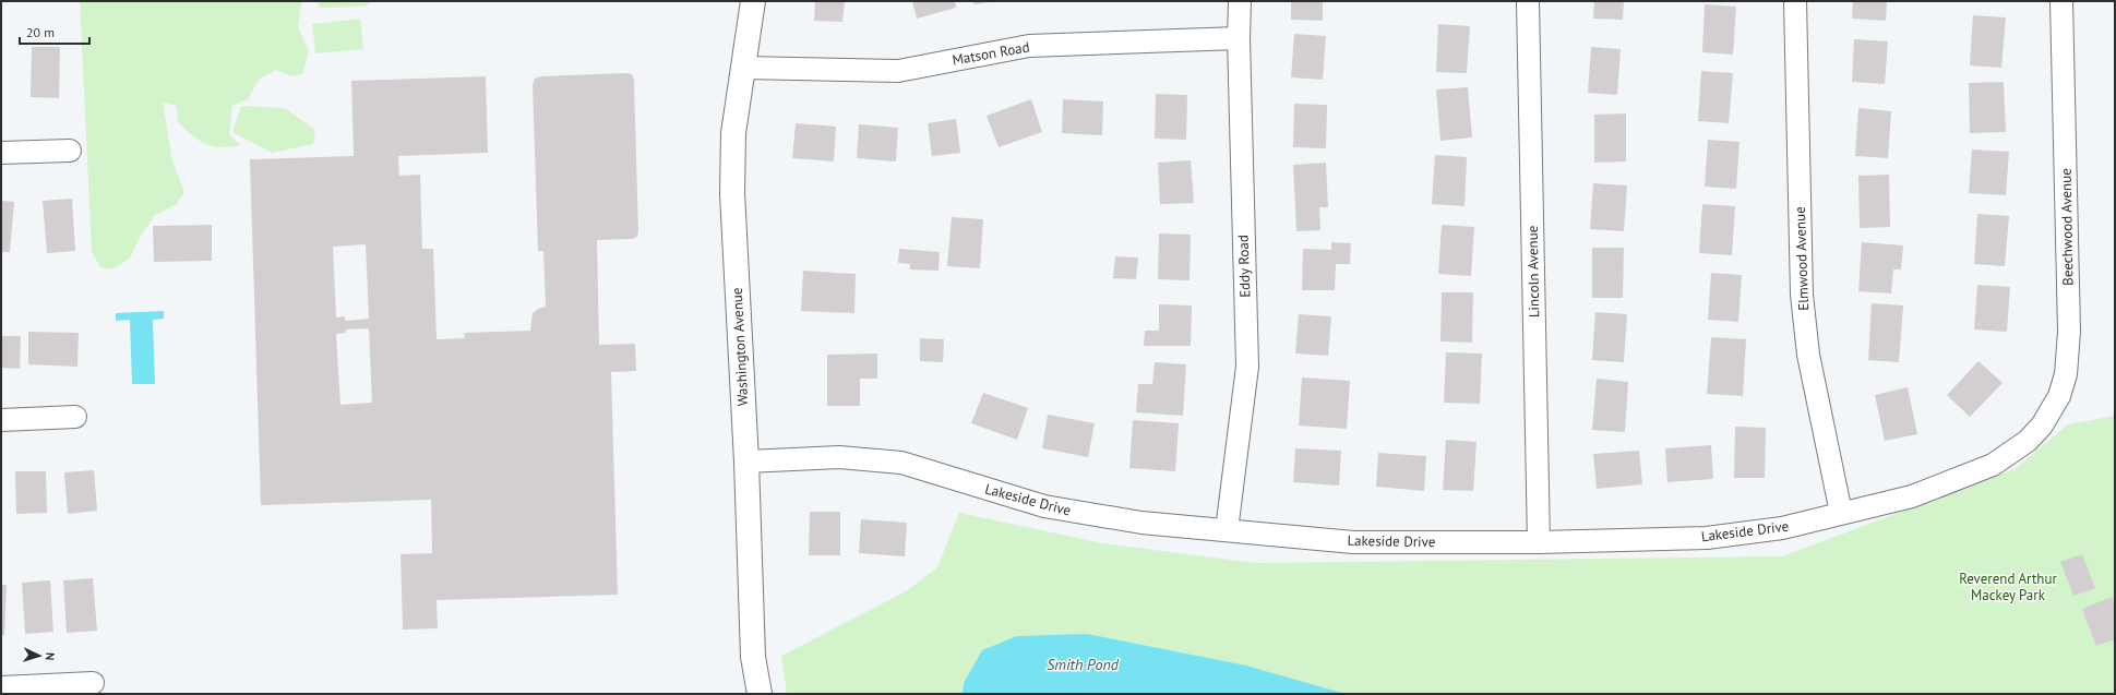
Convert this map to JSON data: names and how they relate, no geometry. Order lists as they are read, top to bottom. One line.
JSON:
{"streets":{"street":["Matson Road","Beechwood Avenue","Elmwood Avenue","Eddy Road","Lincoln Avenue","Washington Avenue","Lakeside Drive"]},"crossings":[["Matson Road","Eddy Road"],["Matson Road","Washington Avenue"],["Beechwood Avenue","Lakeside Drive"],["Elmwood Avenue","Lakeside Drive"],["Eddy Road","Lakeside Drive"],["Lincoln Avenue","Lakeside Drive"],["Washington Avenue","Lakeside Drive"]],"water":["Smith Pond"],"parks":["Reverend Arthur Mackey Park"],"scale_bar":"20 m","north":"right"}
